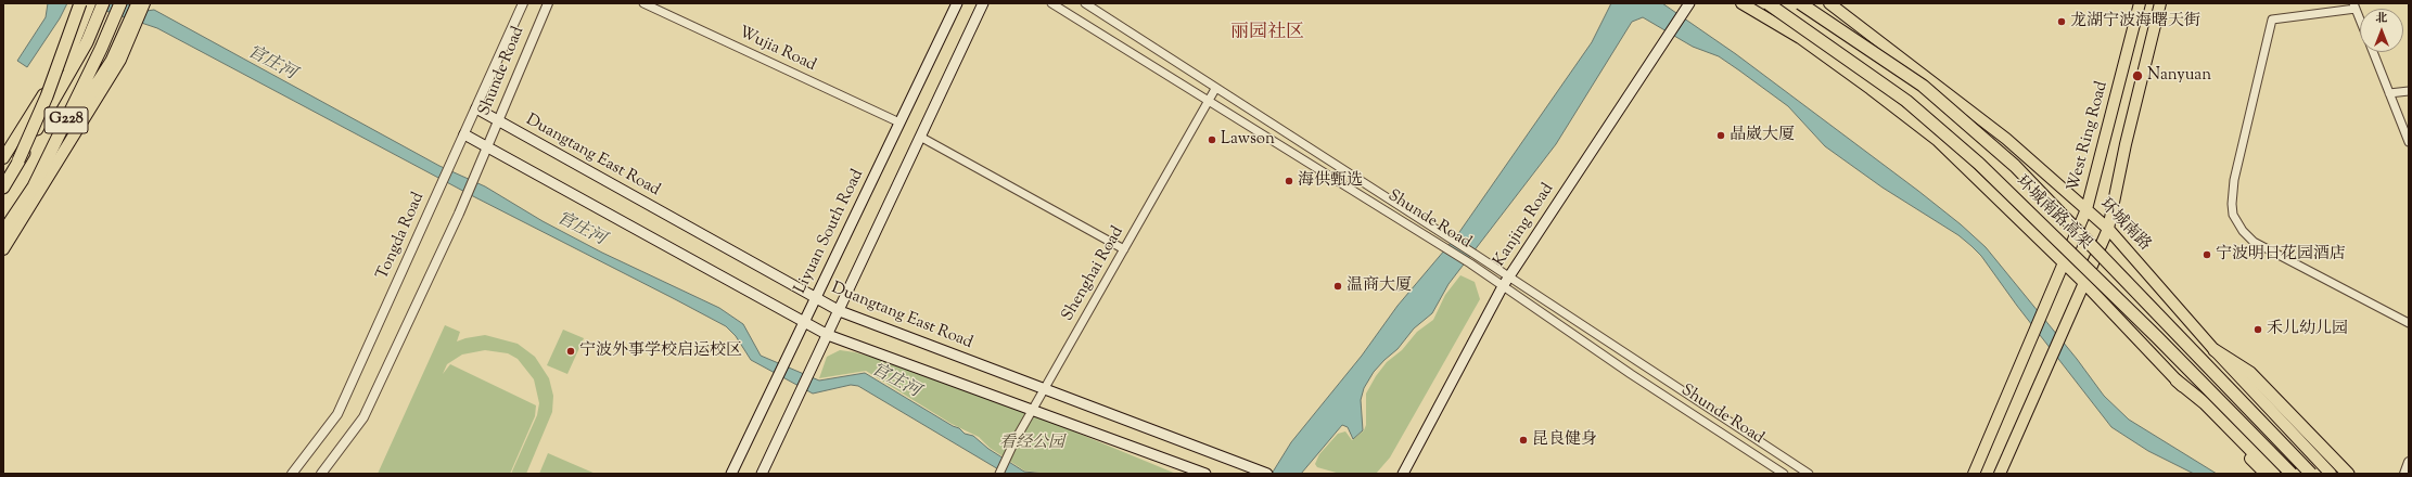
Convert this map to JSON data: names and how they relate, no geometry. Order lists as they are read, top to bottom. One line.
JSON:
{"streets":{"highway":["G228","环城南路高架"],"main road":["West Ring Road","Duangtang East Road","Kanjing Road","环城南路","Liyuan South Road"],"street":["Wujia Road","Shunde Road","Tongda Road","Shenghai Road"]},"crossings":[["Wujia Road","Liyuan South Road"],["Shunde Road","Duangtang East Road"],["Shunde Road","Kanjing Road"],["Shunde Road","Shenghai Road"],["West Ring Road","环城南路"],["Duangtang East Road","Liyuan South Road"],["Duangtang East Road","Tongda Road"],["Duangtang East Road","Shenghai Road"]],"districts":["丽园社区"],"water":["官庄河"],"parks":["看经公园"],"places":["龙湖宁波海曙天街","Nanyuan","晶崴大厦","Lawson","海供甄选","宁波明日花园酒店","温商大厦","禾儿幼儿园","宁波外事学校启运校区","昆良健身"],"north":"top"}
